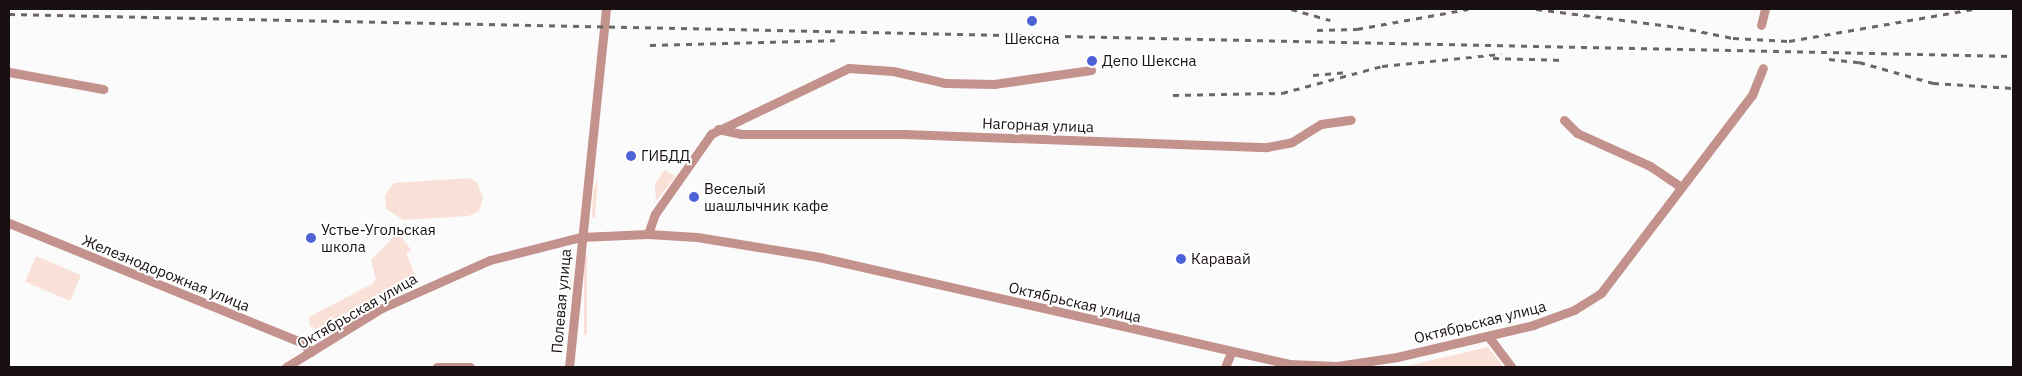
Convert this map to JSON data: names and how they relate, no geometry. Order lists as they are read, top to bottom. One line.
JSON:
{"streets":{"street":["Нагорная улица","Железнодорожная улица","Полевая улица","Октябрьская улица"]},"crossings":[["Железнодорожная улица","Октябрьская улица"],["Полевая улица","Октябрьская улица"]],"places":["Шексна","Депо Шексна","ГИБДД","Веселый шашлычник кафе","Устье-Угольская школа","Каравай"]}
